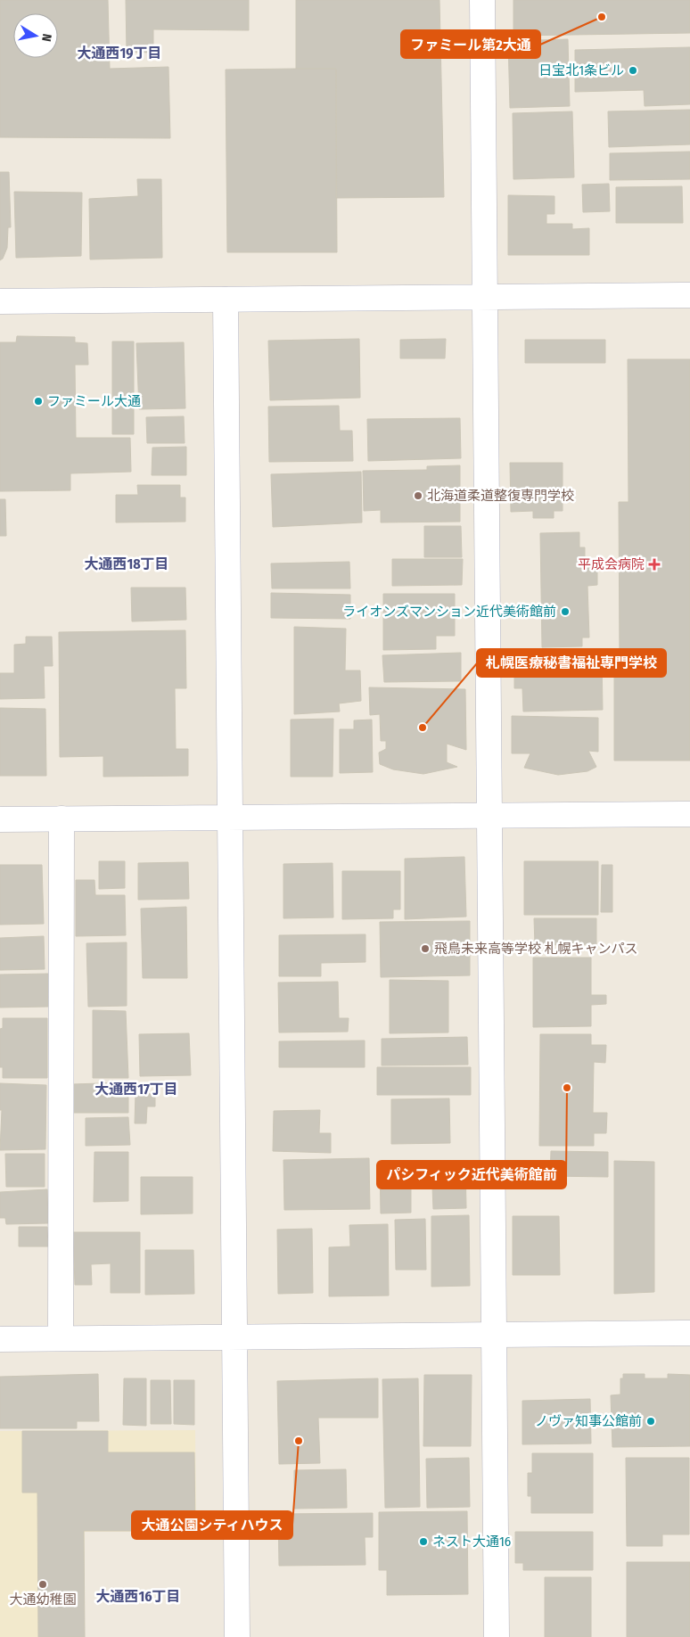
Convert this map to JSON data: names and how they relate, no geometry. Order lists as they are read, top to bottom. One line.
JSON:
{"districts":["大通西19丁目","大通西18丁目","大通西17丁目","大通西16丁目"],"places":{"other":["ファミール第2大通","日宝北1条ビル","ファミール大通","北海道柔道整復専門学校","ライオンズマンション近代美術館前","札幌医療秘書福祉専門学校","飛鳥未来高等学校 札幌キャンパス","パシフィック近代美術館前","ノヴァ知事公館前","大通公園シティハウス","ネスト大通16","大通幼稚園"],"health":["平成会病院"]},"north":"right"}
